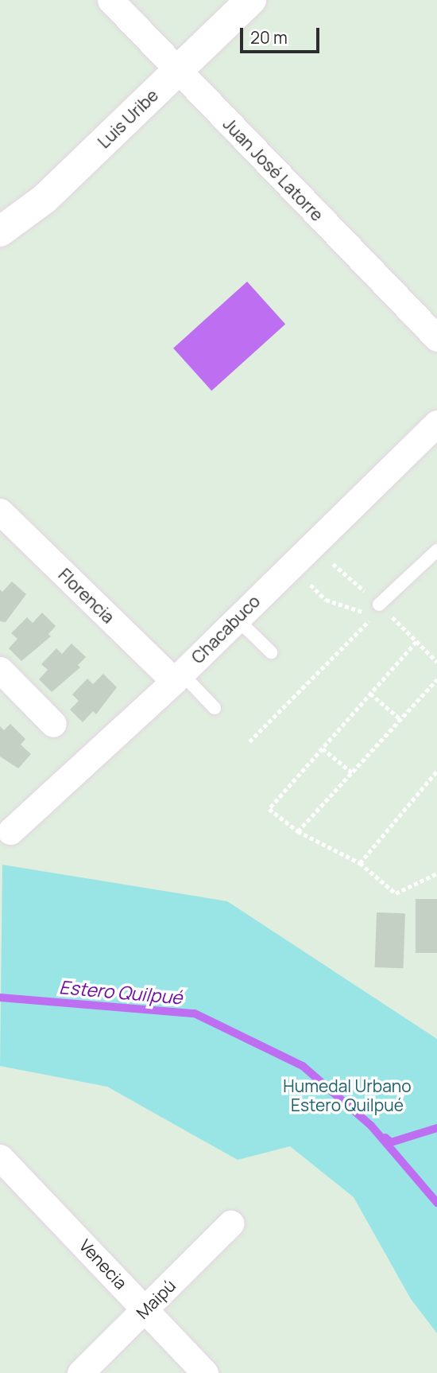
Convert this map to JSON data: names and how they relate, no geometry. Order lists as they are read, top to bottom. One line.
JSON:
{"streets":{"street":["Luis Uribe","Juan José Latorre","Florencia","Chacabuco","Venecia","Maipú"]},"crossings":[["Luis Uribe","Juan José Latorre"],["Florencia","Chacabuco"],["Venecia","Maipú"]],"water":["Estero Quilpué"],"parks":["Humedal Urbano Estero Quilpué"],"scale_bar":"20 m"}
